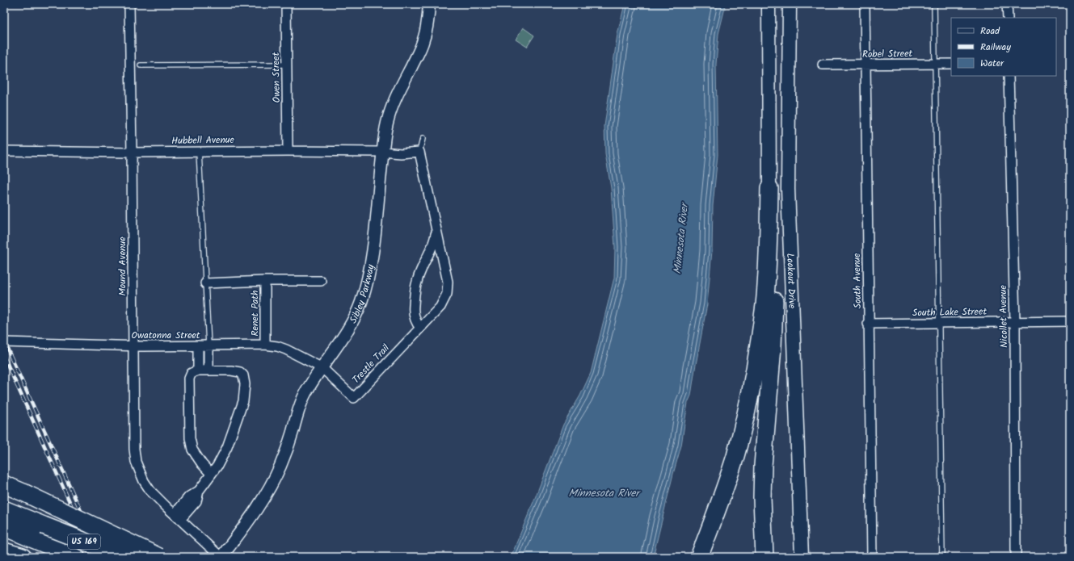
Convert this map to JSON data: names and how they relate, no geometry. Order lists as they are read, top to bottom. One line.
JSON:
{"streets":{"highway":["US 169"],"main road":["Lookout Drive"],"street":["Robel Street","Owen Street","Hubbell Avenue","Mound Avenue","South Avenue","Sibley Parkway","South Lake Street","Renet Path","Nicollet Avenue","Owatonna Street","Trestle Trail"]},"crossings":[["Robel Street","South Avenue"],["Owen Street","Hubbell Avenue"],["Hubbell Avenue","Mound Avenue"],["Hubbell Avenue","Sibley Parkway"],["Hubbell Avenue","Trestle Trail"],["Mound Avenue","Sibley Parkway"],["Mound Avenue","Owatonna Street"],["South Avenue","South Lake Street"],["Sibley Parkway","Owatonna Street"],["Sibley Parkway","Trestle Trail"],["South Lake Street","Nicollet Avenue"],["Renet Path","Owatonna Street"],["Owatonna Street","Trestle Trail"]],"water":["Minnesota River"],"legend":["Road","Railway","Water"]}
